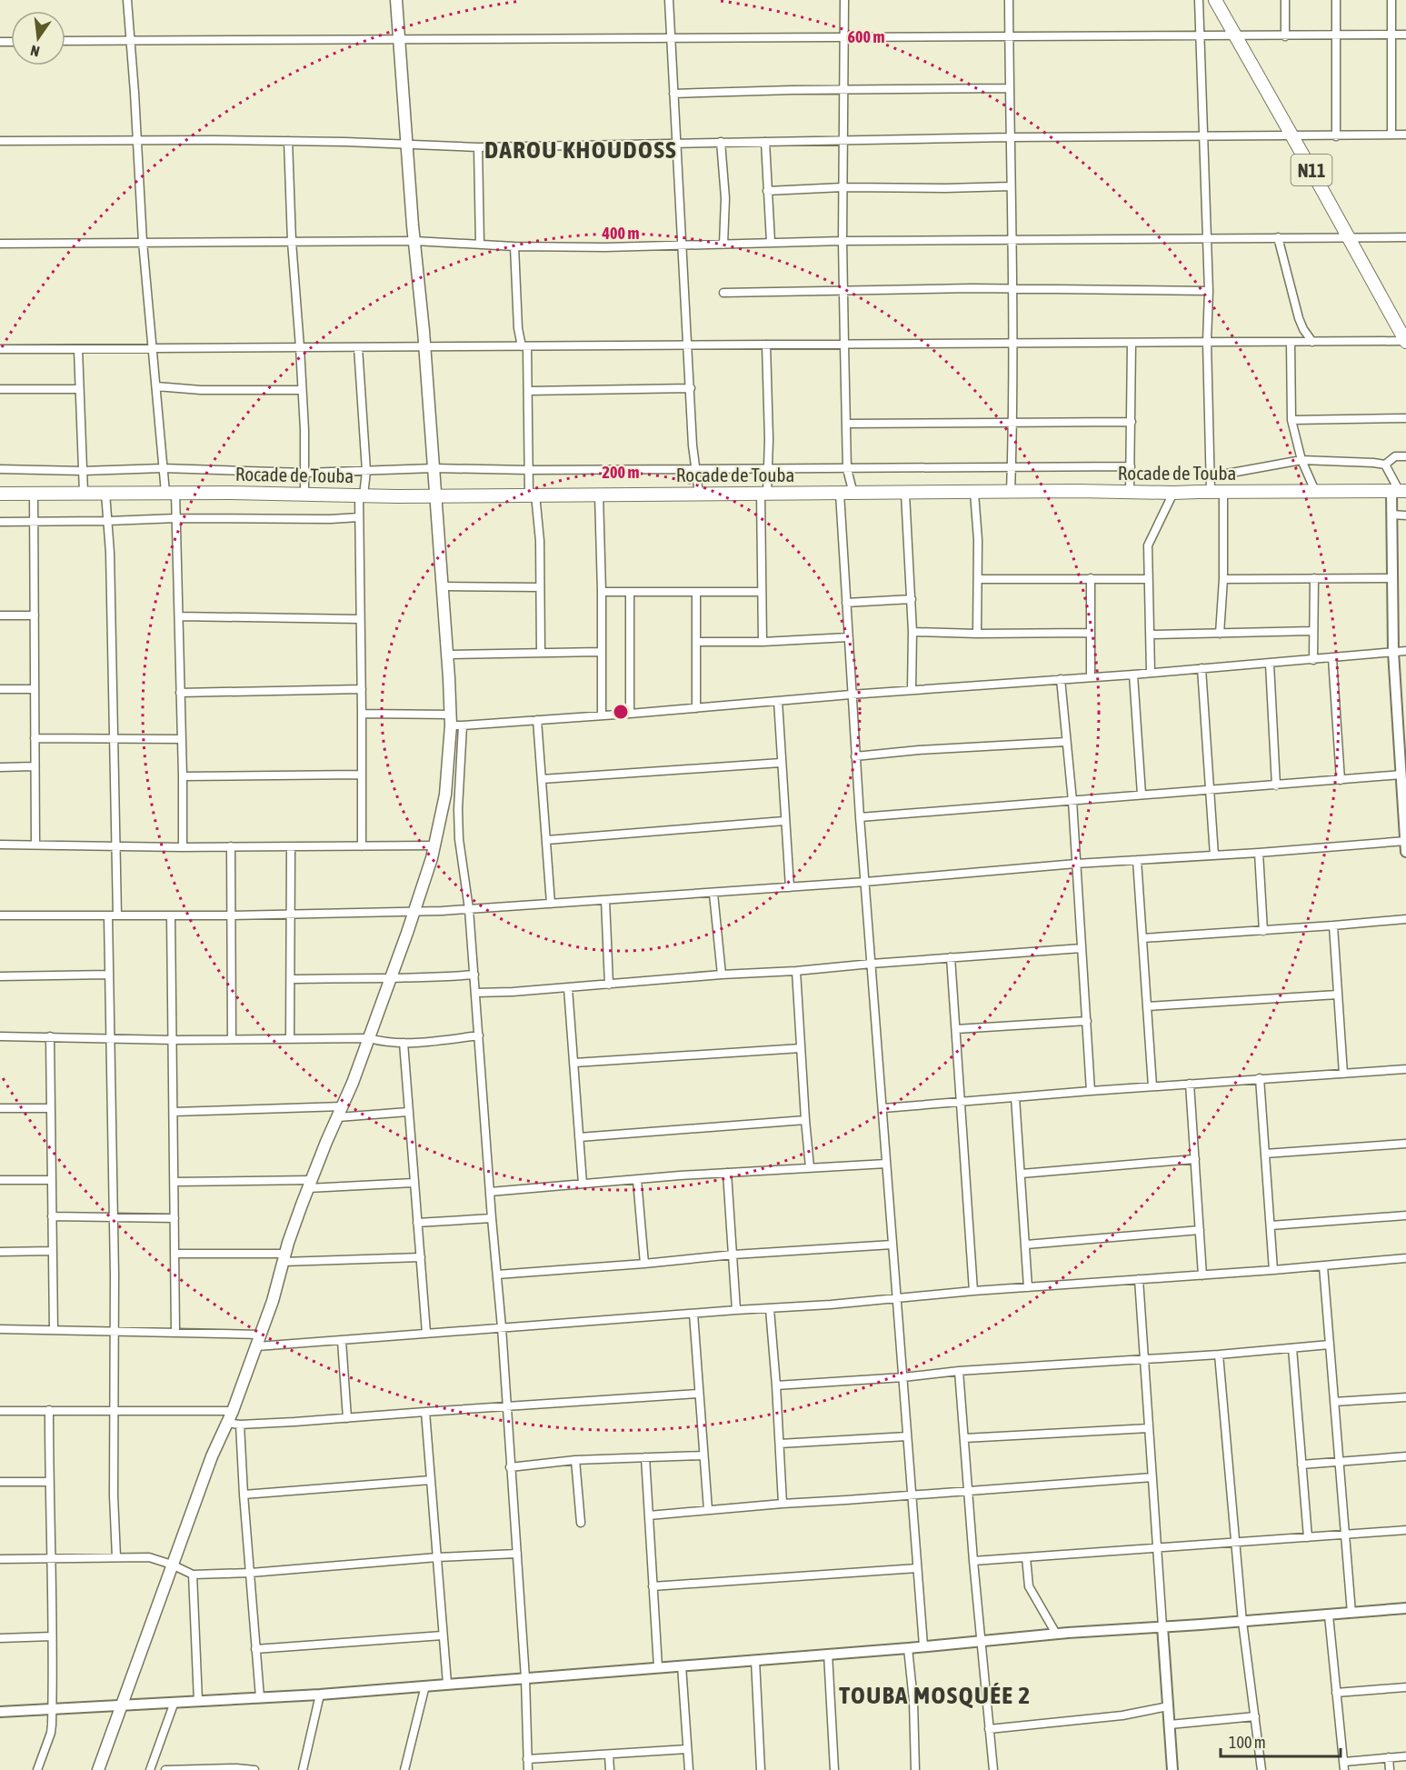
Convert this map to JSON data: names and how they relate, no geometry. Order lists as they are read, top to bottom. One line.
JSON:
{"streets":{"main road":["N11","Rocade de Touba"]},"districts":["DAROU KHOUDOSS","TOUBA MOSQUÉE 2"],"scale_bar":"100 m","north":"bottom","rings":["600 m","400 m","200 m"]}
